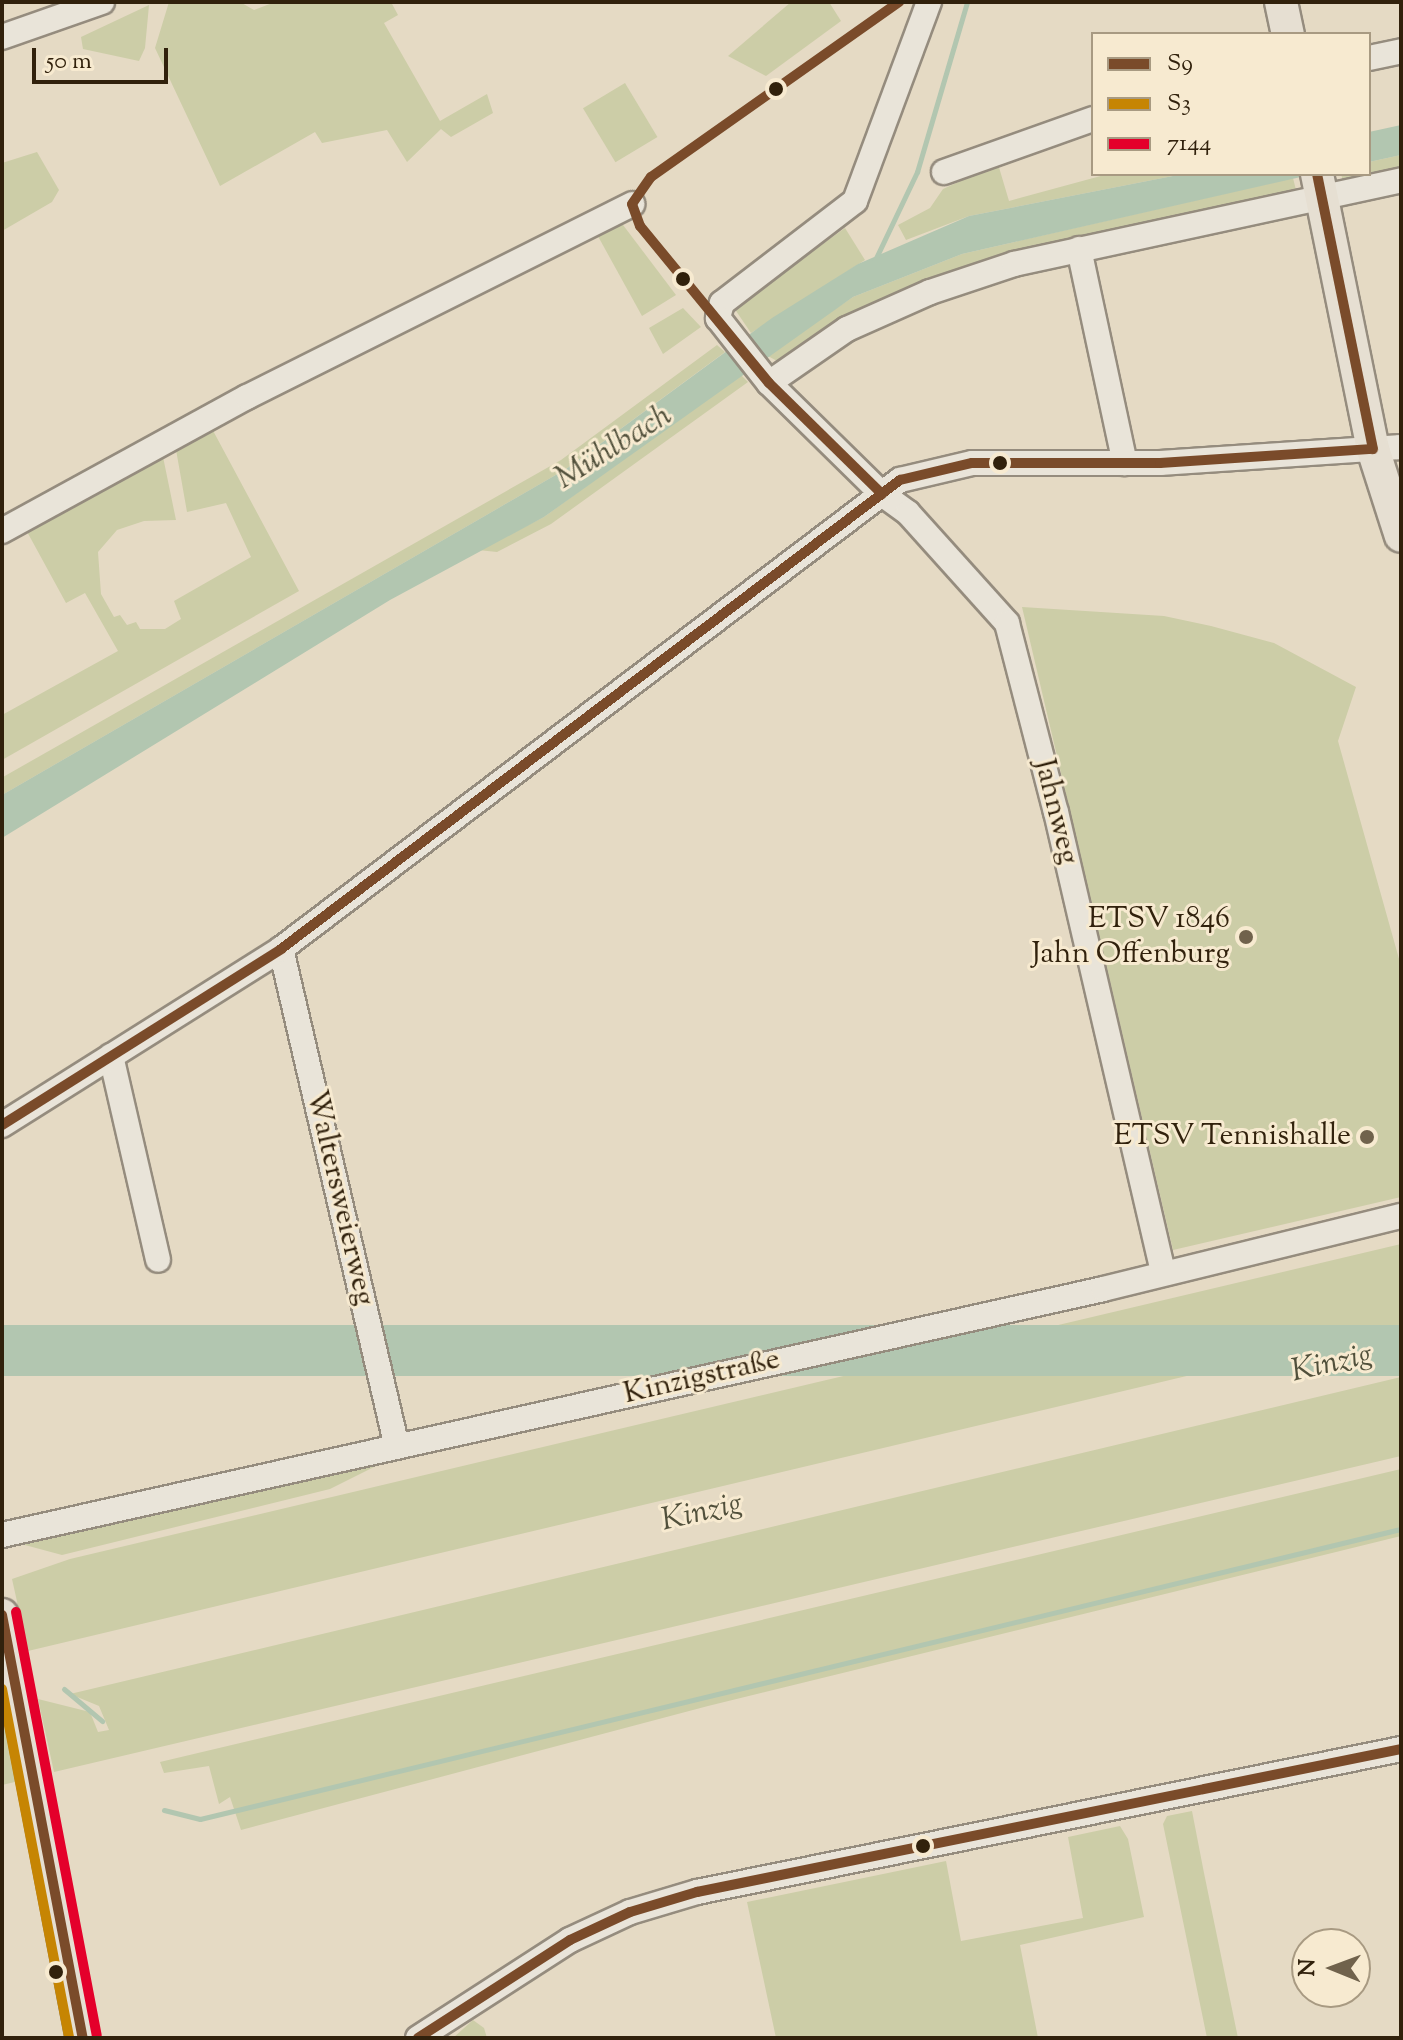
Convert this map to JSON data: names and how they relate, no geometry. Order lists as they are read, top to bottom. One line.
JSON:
{"streets":{"street":["Jahnweg","Waltersweierweg","Kinzigstraße"]},"crossings":[["Jahnweg","Kinzigstraße"],["Waltersweierweg","Kinzigstraße"]],"water":["Mühlbach","Kinzig"],"places":["ETSV 1846 Jahn Offenburg","ETSV Tennishalle"],"lines":["transit line S9","transit line 7144","transit line S3"],"legend":["S9","S3","7144"],"scale_bar":"50 m","north":"left"}
